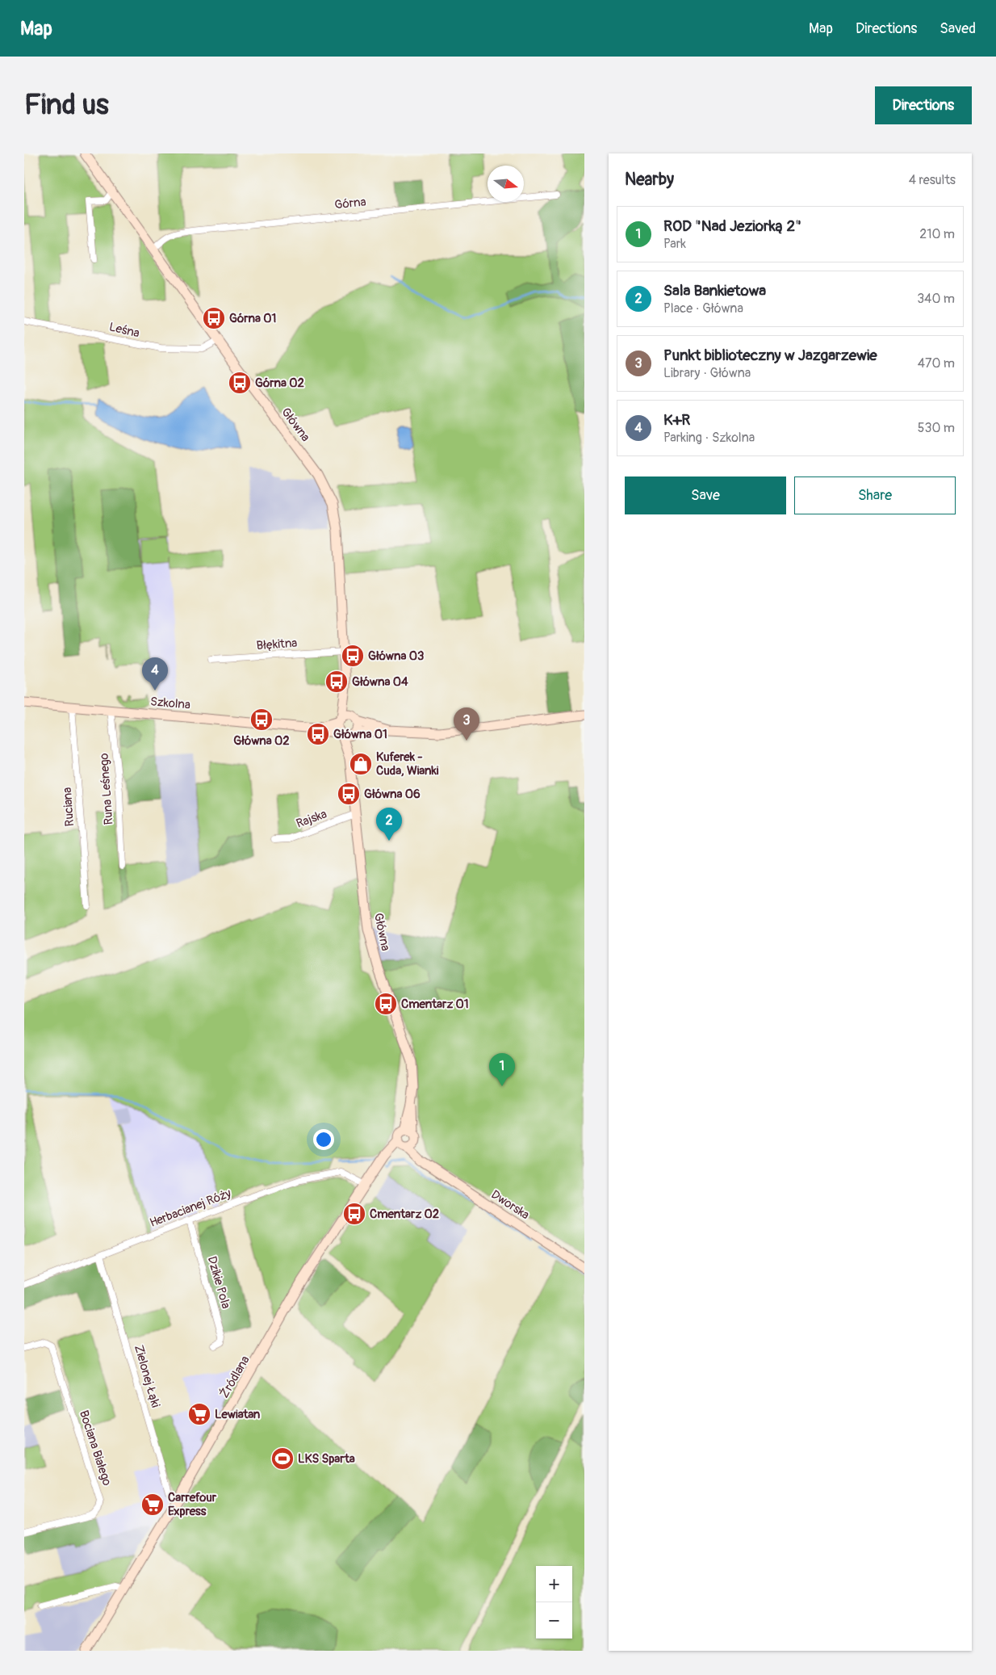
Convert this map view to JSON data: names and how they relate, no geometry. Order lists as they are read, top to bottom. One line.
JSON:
{"streets":{"main road":["Główna","Szkolna","Dworska","Źródlana"],"street":["Górna","Leśna","Błękitna","Runa Leśnego","Ruciana","Rajska","Herbacianej Róży","Dzikie Pola","Zielonej Łąki","Bociana Białego"]},"crossings":[["Górna","Główna"],["Leśna","Główna"],["Główna","Błękitna"],["Główna","Szkolna"],["Główna","Rajska"],["Główna","Źródlana"],["Szkolna","Runa Leśnego"],["Szkolna","Ruciana"],["Dworska","Źródlana"],["Herbacianej Róży","Dzikie Pola"],["Herbacianej Róży","Zielonej Łąki"],["Herbacianej Róży","Źródlana"],["Zielonej Łąki","Źródlana"]],"places":{"bus stop":["Górna 01","Górna 02","Główna 03","Główna 04","Główna 02","Główna 01","Główna 06","Cmentarz 01","Cmentarz 02"],"shop":["Kuferek - Cuda, Wianki"],"supermarket":["Lewiatan","Carrefour Express"],"sports":["LKS Sparta"]},"north":"right","page":{"header":"Map","nav":["Map","Directions","Saved"],"buttons":["Directions",["Save","Share"]],"title":"Find us","heading":["Nearby","4 results"],"list":[{"mark":"1","name":"ROD \"Nad Jeziorką 2\"","note":"Park","value":"210 m"},{"mark":"2","name":"Sala Bankietowa","note":"Place · Główna","value":"340 m"},{"mark":"3","name":"Punkt biblioteczny w Jazgarzewie","note":"Library · Główna","value":"470 m"},{"mark":"4","name":"K+R","note":"Parking · Szkolna","value":"530 m"}],"pins":["4","3","2","1"],"map_buttons":["+","−"]}}
